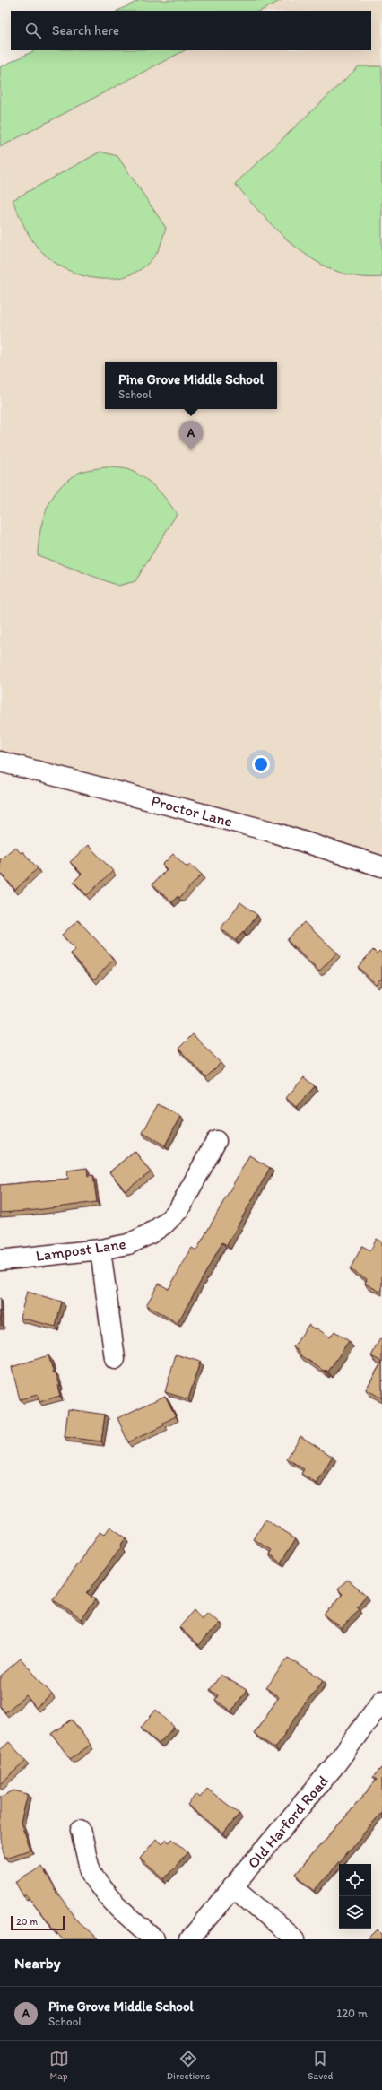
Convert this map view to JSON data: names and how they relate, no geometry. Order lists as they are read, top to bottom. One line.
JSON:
{"streets":{"street":["Proctor Lane","Lampost Lane","Old Harford Road"]},"scale_bar":"20 m","page":{"search":"Search here","popup":["Pine Grove Middle School","School"],"pins":"A","scale":"20 m","heading":"Nearby","list":[{"mark":"A","name":"Pine Grove Middle School","note":"School","value":"120 m"}],"nav":["Map","Directions","Saved"]}}
